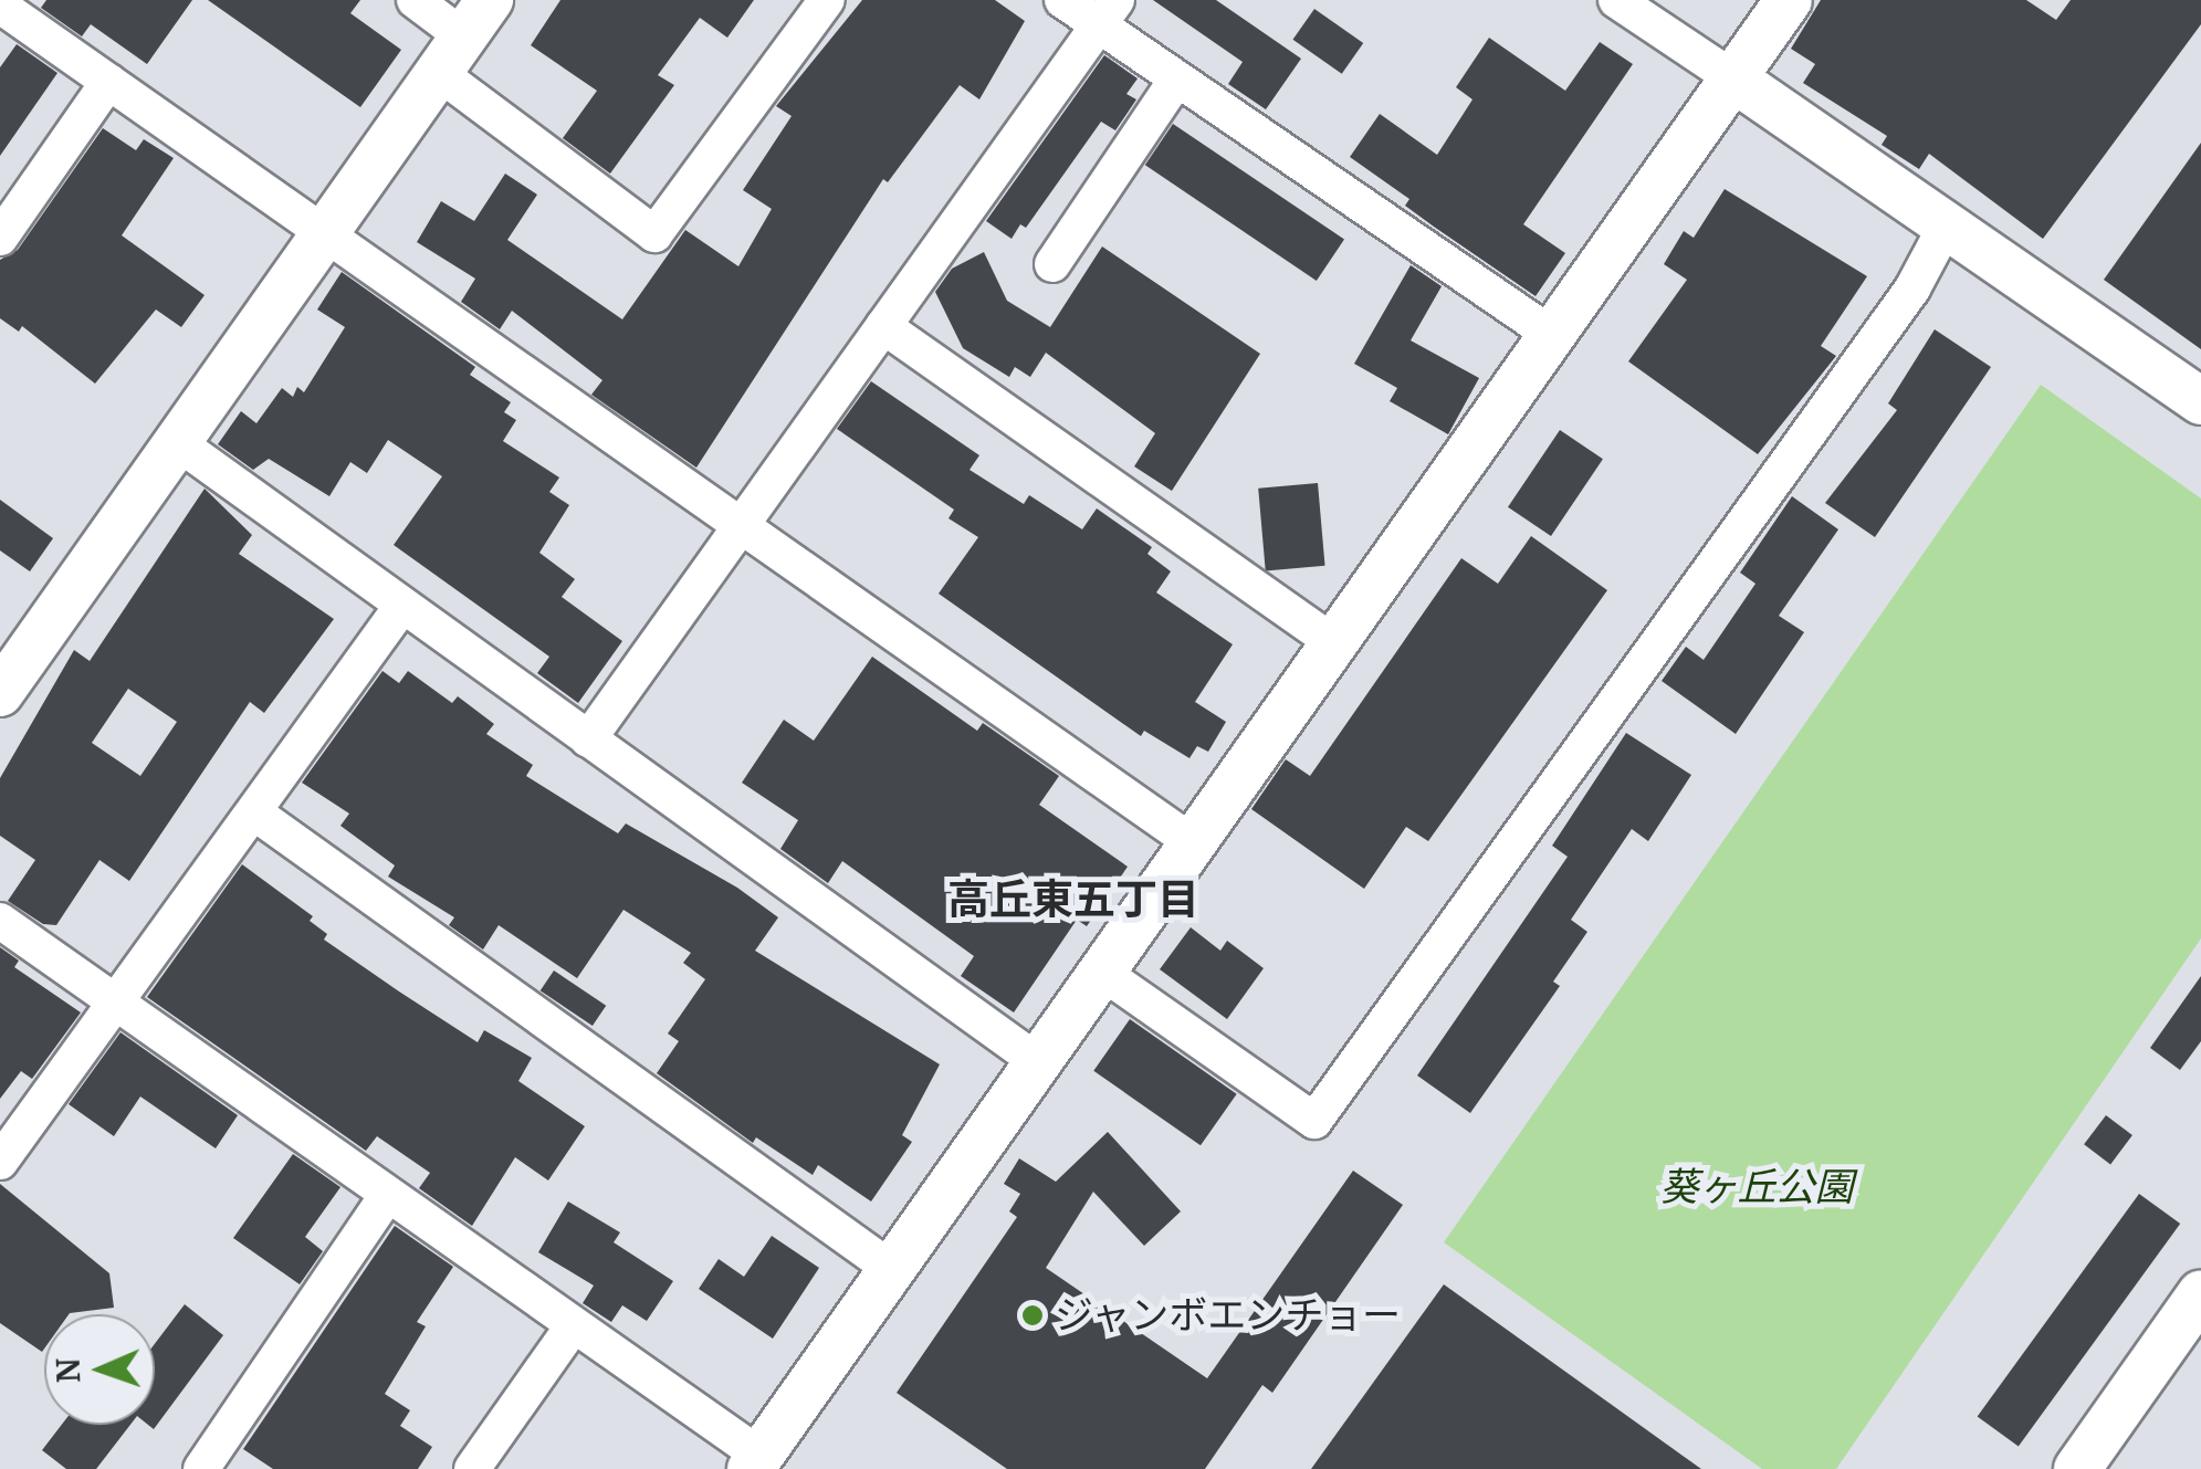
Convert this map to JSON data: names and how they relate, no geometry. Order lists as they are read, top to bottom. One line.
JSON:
{"districts":["高丘東五丁目"],"parks":["葵ヶ丘公園"],"places":["ジャンボエンチョー"],"north":"left"}
